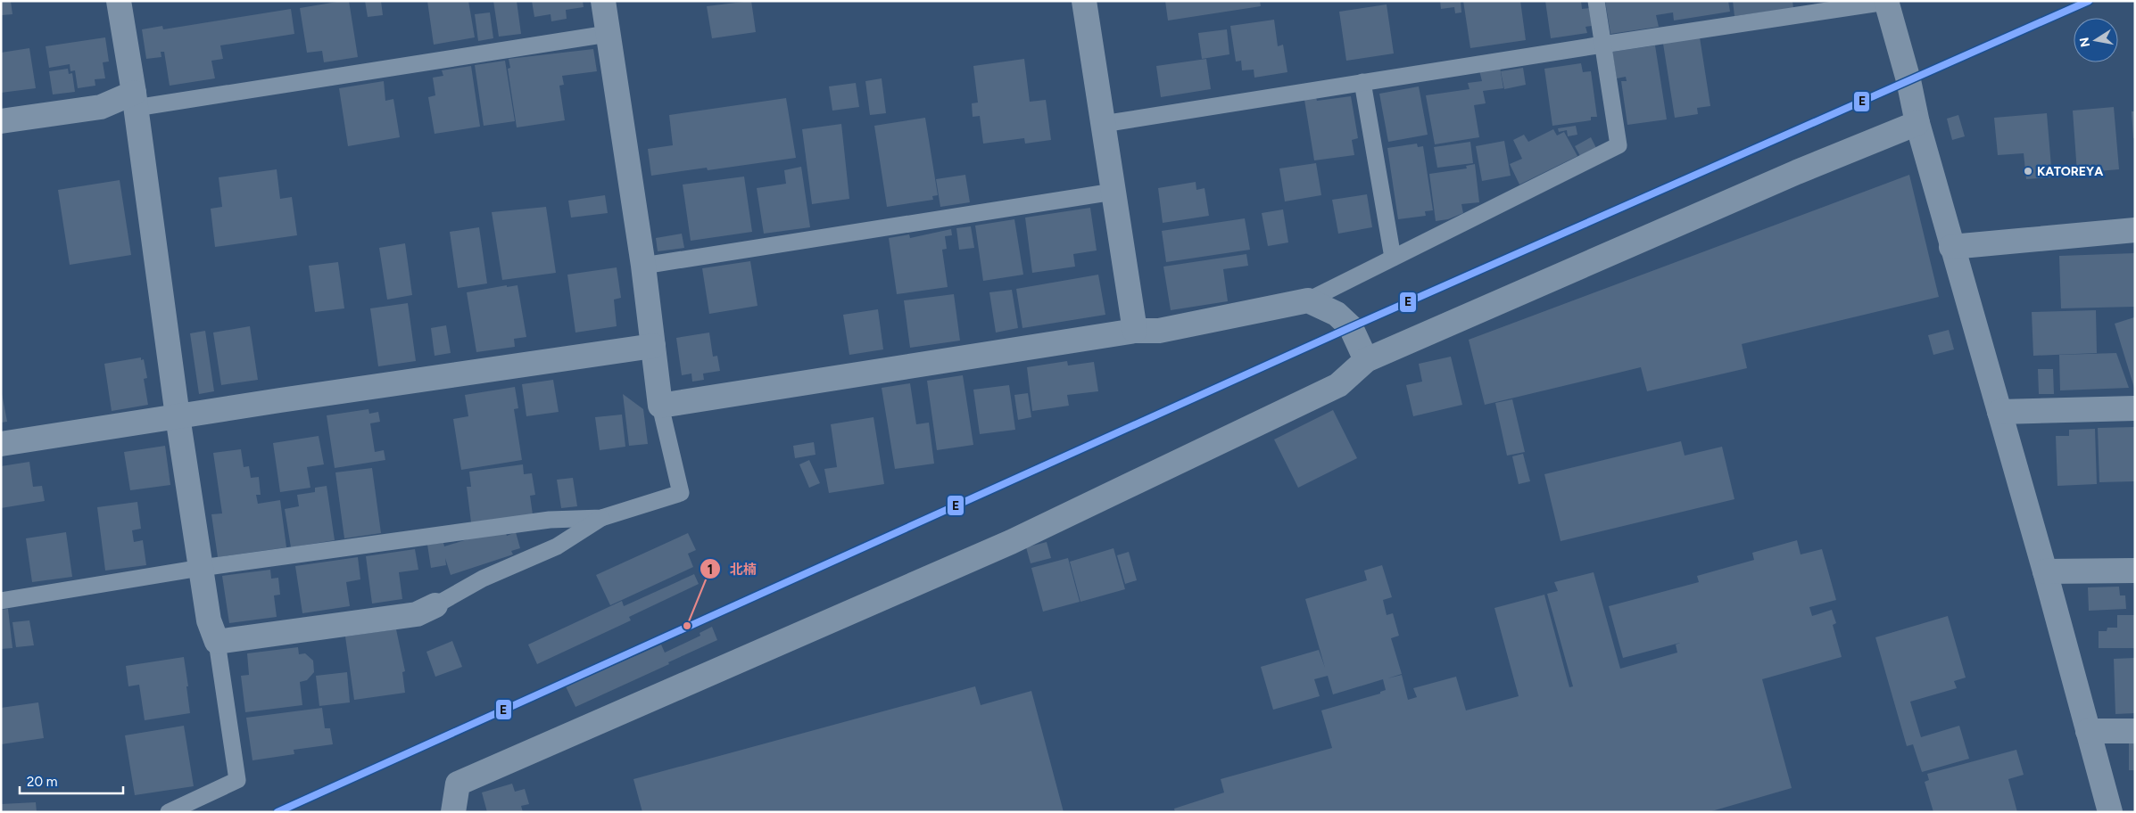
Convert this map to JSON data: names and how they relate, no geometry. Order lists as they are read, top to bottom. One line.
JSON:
{"places":["KATOREYA","北楠"],"lines":["transit line E"],"scale_bar":"20 m","north":"left"}
